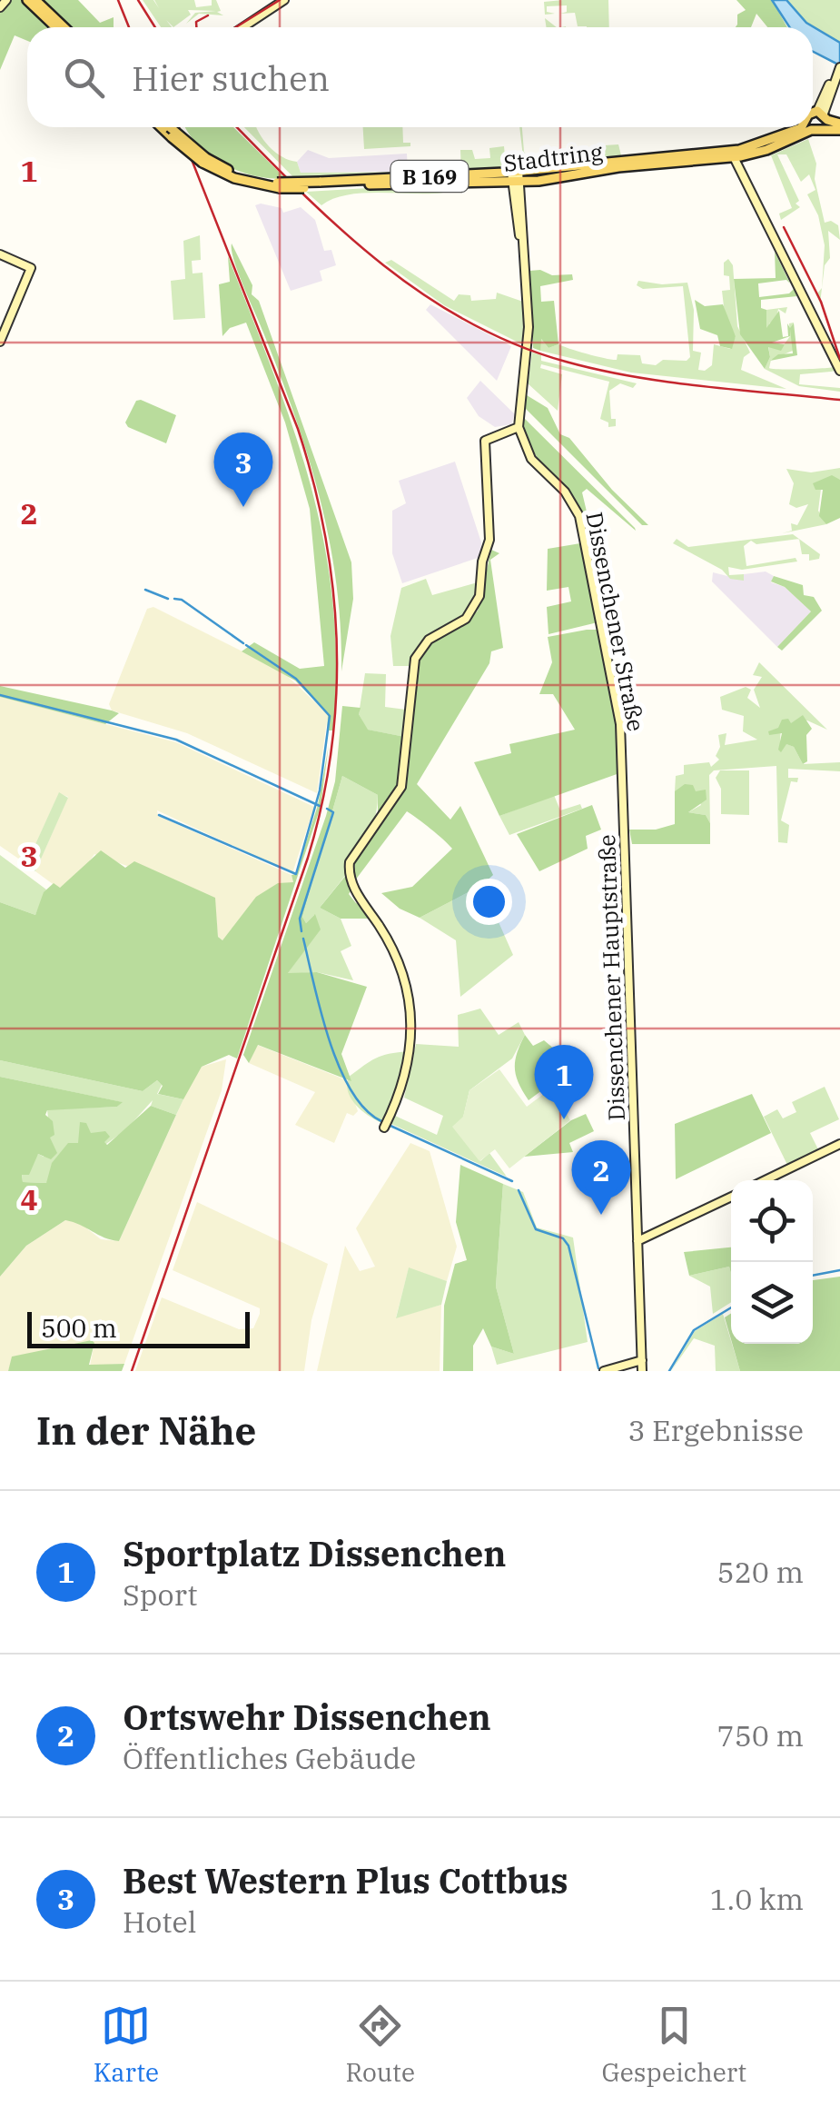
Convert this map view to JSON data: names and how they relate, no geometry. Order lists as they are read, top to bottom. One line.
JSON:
{"streets":{"main road":["Stadtring","B 169","Dissenchener Straße","Dissenchener Hauptstraße"]},"crossings":[["Dissenchener Straße","Dissenchener Hauptstraße"]],"scale_bar":"500 m","page":{"search":"Hier suchen","pins":["3","1","2"],"scale":"500 m","heading":["In der Nähe","3 Ergebnisse"],"list":[{"mark":"1","name":"Sportplatz Dissenchen","note":"Sport","value":"520 m"},{"mark":"2","name":"Ortswehr Dissenchen","note":"Öffentliches Gebäude","value":"750 m"},{"mark":"3","name":"Best Western Plus Cottbus","note":"Hotel","value":"1.0 km"}],"nav":["Karte","Route","Gespeichert"]},"grid":{"rows":["1","2","3","4"]}}
